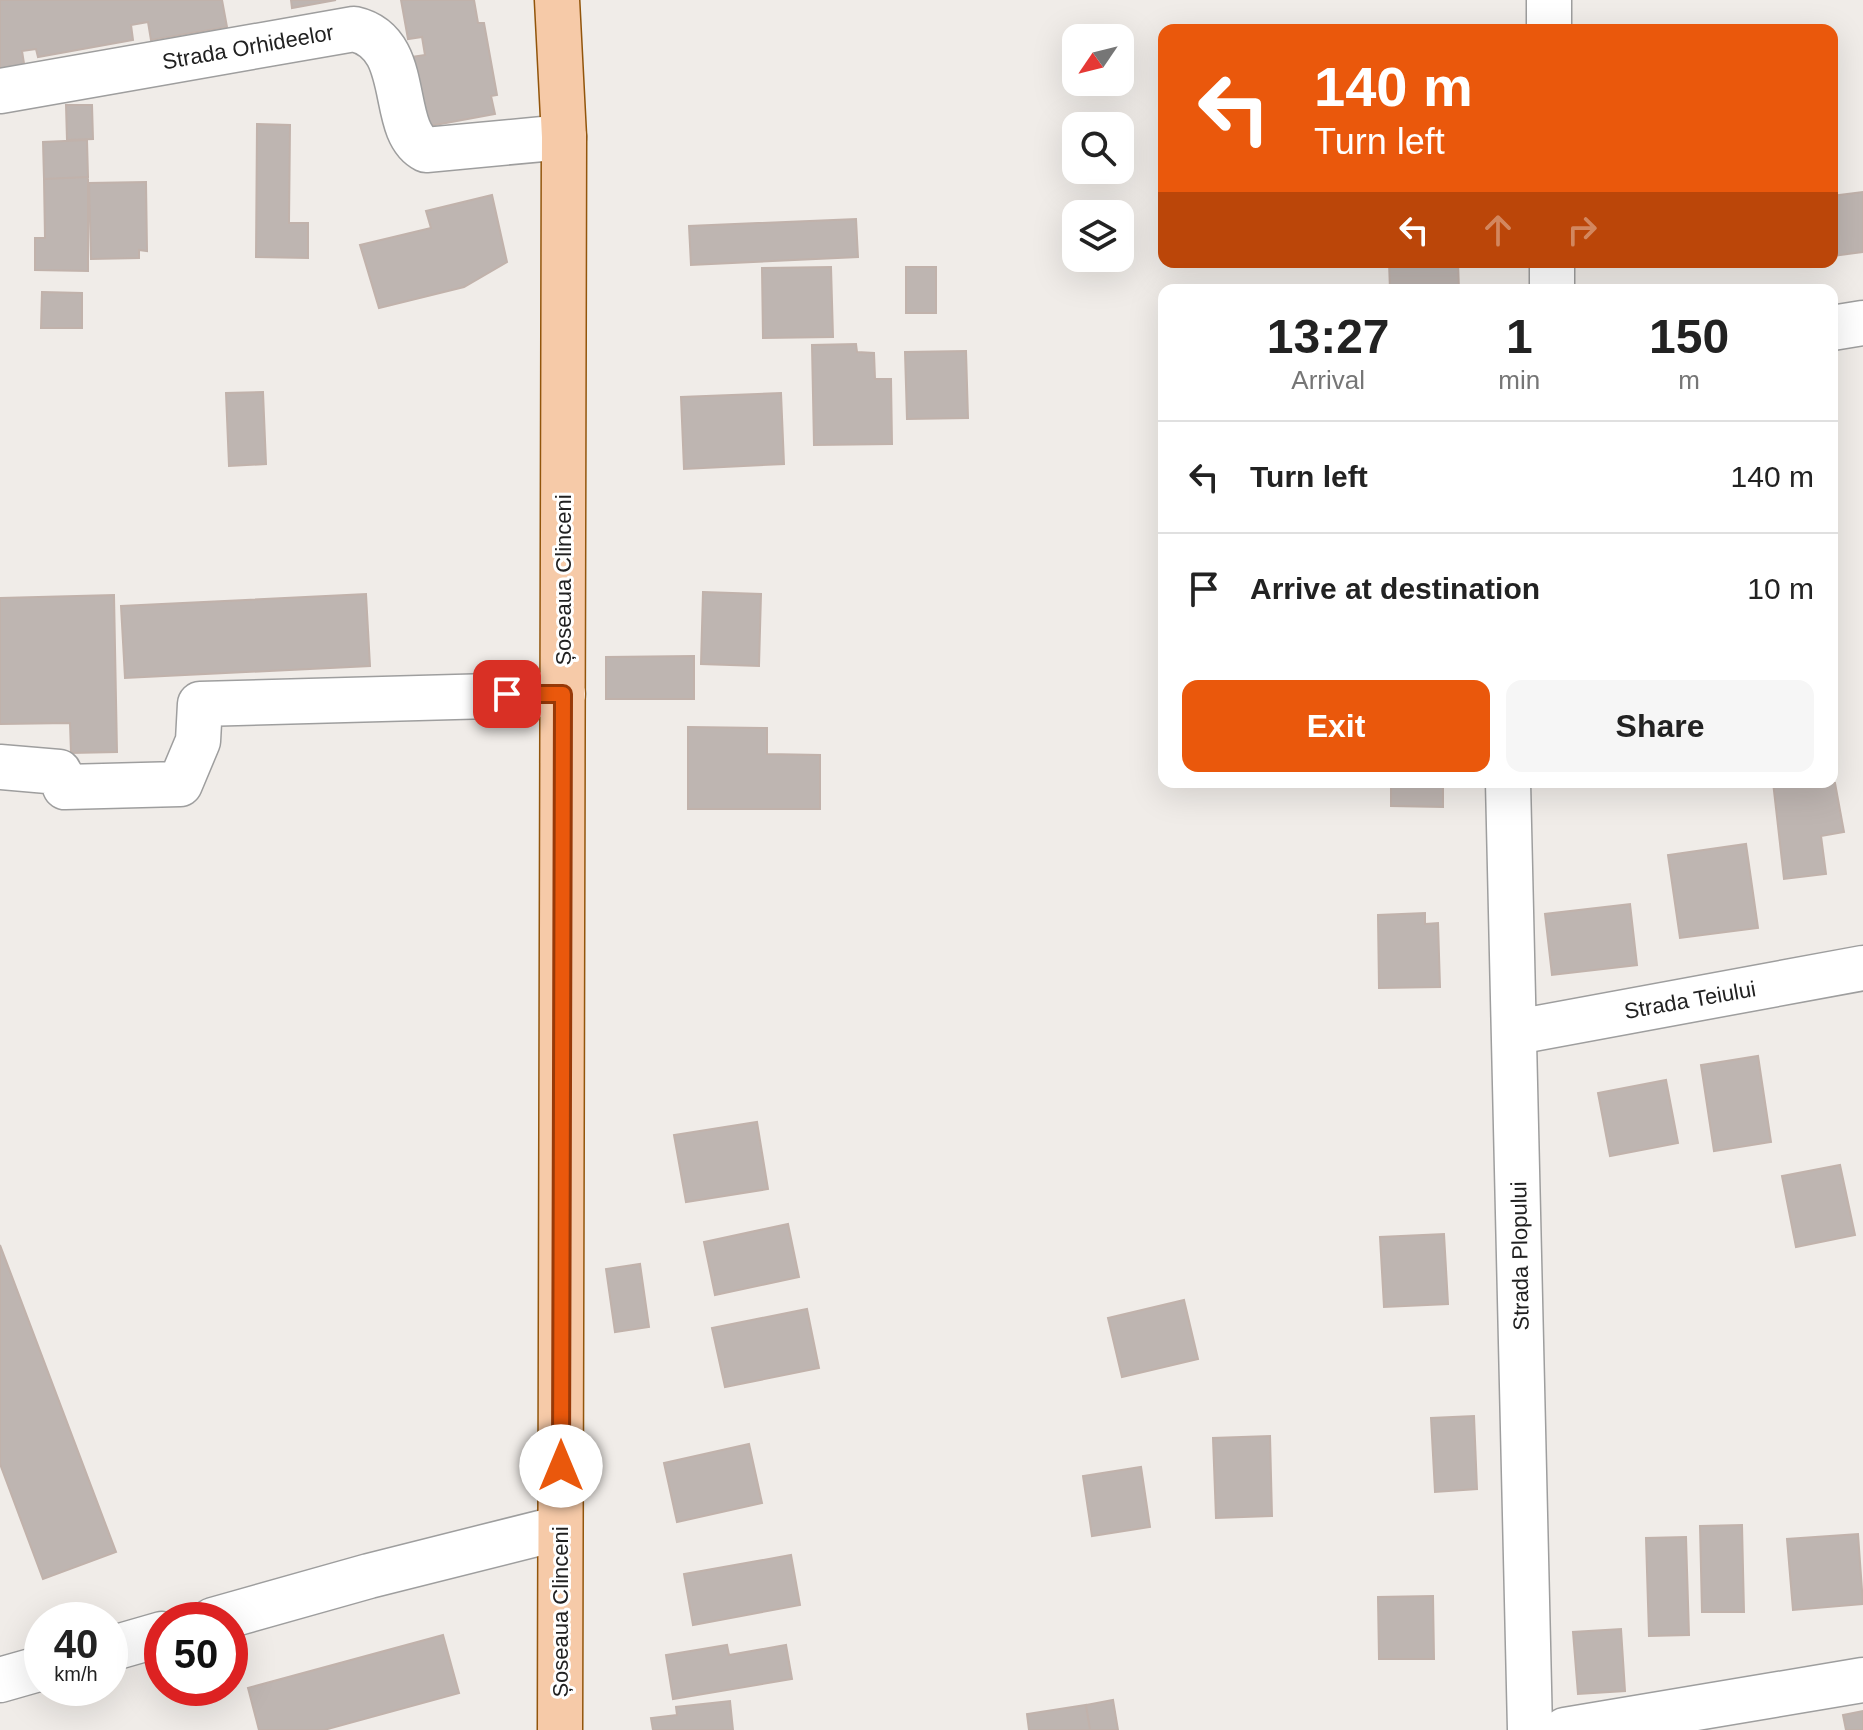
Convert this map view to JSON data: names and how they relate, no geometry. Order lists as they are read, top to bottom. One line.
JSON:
{"streets":{"main road":["Șoseaua Clinceni"],"street":["Strada Orhideelor","Strada Teiului","Strada Plopului"]},"crossings":[["Strada Orhideelor","Șoseaua Clinceni"],["Strada Teiului","Strada Plopului"]],"north":"bottom left","page":{"turn":["140 m","Turn left"],"eta":["13:27","Arrival","1","min","150","m"],"list":[{"name":"Turn left","value":"140 m"},{"name":"Arrive at destination","value":"10 m"}],"buttons":["Exit","Share"],"speed":"40 km/h","limit":"50"}}
